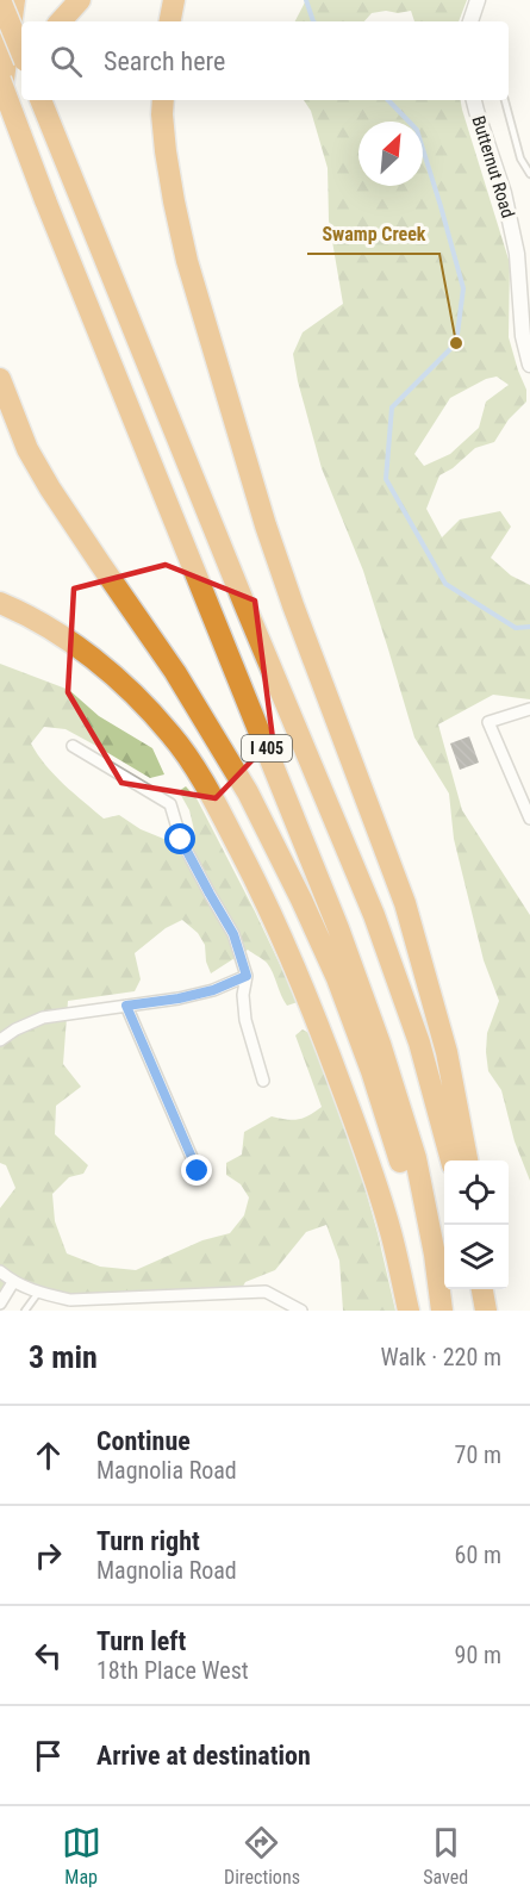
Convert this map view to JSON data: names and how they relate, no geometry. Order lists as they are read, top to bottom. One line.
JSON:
{"streets":{"highway":["I 405"],"street":["Butternut Road"]},"places":["Swamp Creek"],"north":"top right","page":{"search":"Search here","heading":["3 min","Walk · 220 m"],"list":[["Continue","Magnolia Road","70 m"],["Turn right","Magnolia Road","60 m"],["Turn left","18th Place West","90 m"],"Arrive at destination"],"nav":["Map","Directions","Saved"]}}
